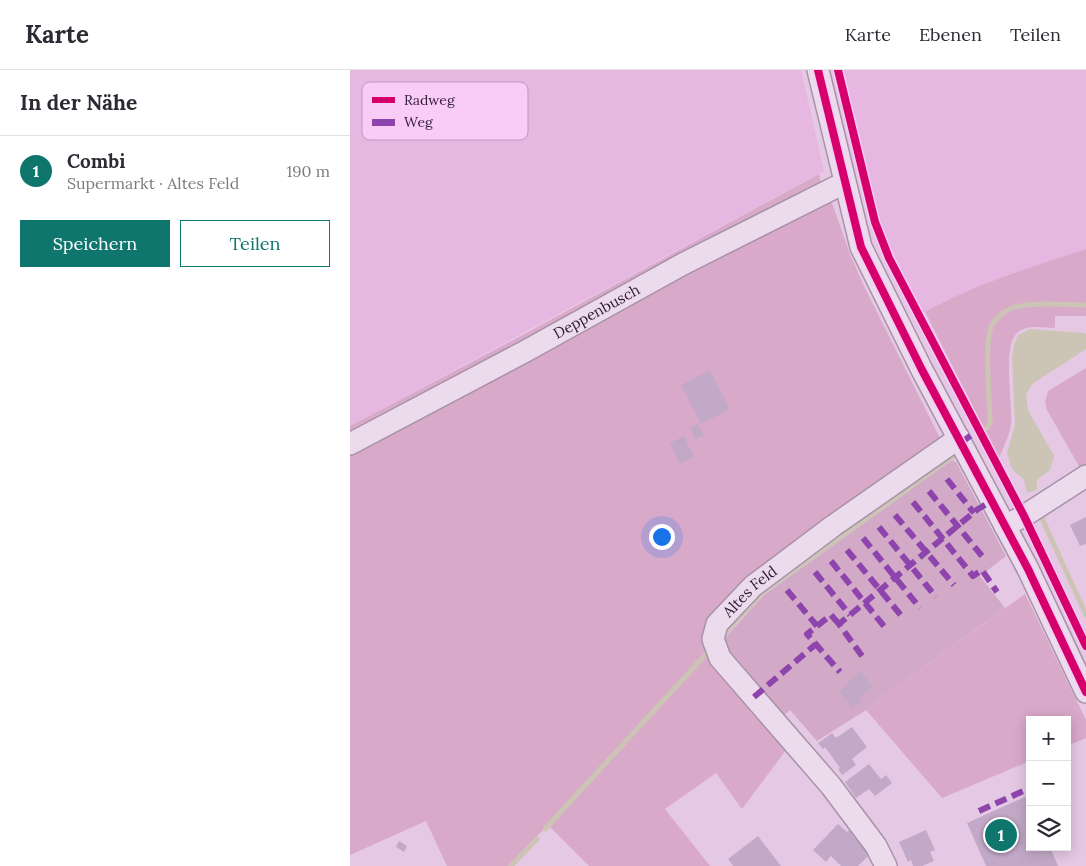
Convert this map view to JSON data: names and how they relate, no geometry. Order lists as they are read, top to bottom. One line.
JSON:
{"streets":{"street":["Deppenbusch","Altes Feld"]},"legend":["Radweg","Weg"],"page":{"header":"Karte","nav":["Karte","Ebenen","Teilen"],"heading":"In der Nähe","list":[{"mark":"1","name":"Combi","note":"Supermarkt · Altes Feld","value":"190 m"}],"buttons":["Speichern","Teilen"],"map_buttons":["+","−"],"pins":"1"}}
